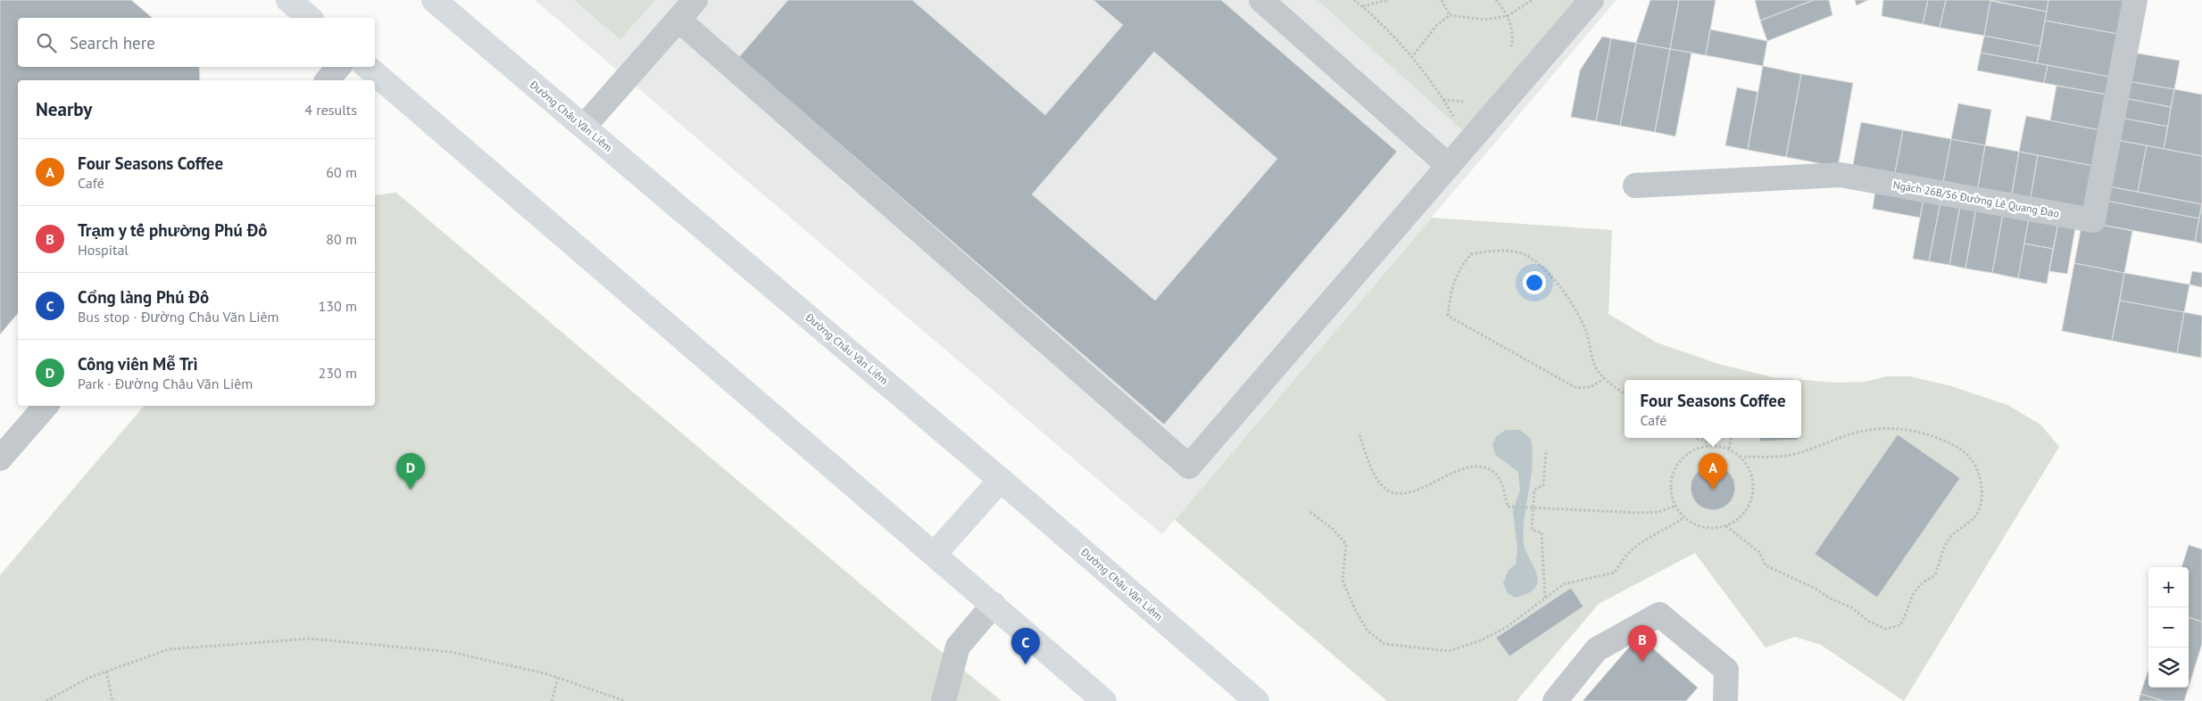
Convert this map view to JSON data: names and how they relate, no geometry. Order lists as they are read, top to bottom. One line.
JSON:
{"streets":{"main road":["Đường Châu Văn Liêm"],"street":["Ngách 26B/56 Đường Lê Quang Đạo"]},"page":{"search":"Search here","heading":["Nearby","4 results"],"list":[{"mark":"A","name":"Four Seasons Coffee","note":"Café","value":"60 m"},{"mark":"B","name":"Trạm y tế phường Phú Đô","note":"Hospital","value":"80 m"},{"mark":"C","name":"Cổng làng Phú Đô","note":"Bus stop · Đường Châu Văn Liêm","value":"130 m"},{"mark":"D","name":"Công viên Mễ Trì","note":"Park · Đường Châu Văn Liêm","value":"230 m"}],"popup":["Four Seasons Coffee","Café"],"pins":["A","D","B","C"],"map_buttons":["+","−"]}}
